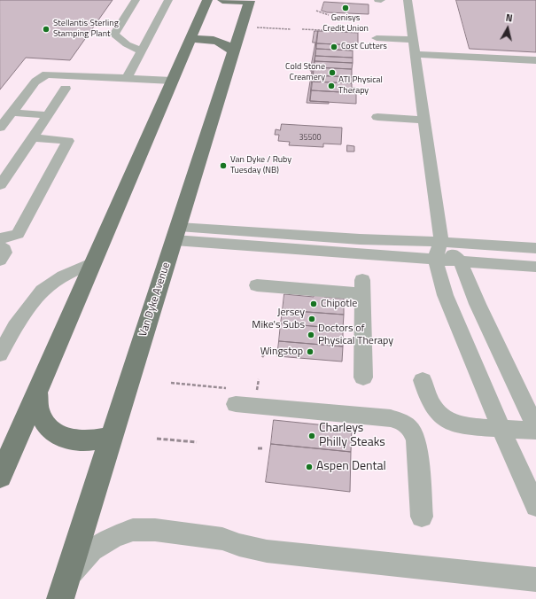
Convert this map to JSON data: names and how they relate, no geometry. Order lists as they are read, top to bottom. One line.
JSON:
{"streets":{"main road":["Van Dyke Avenue"]},"places":["Genisys Credit Union","Stellantis Sterling Stamping Plant","Cost Cutters","Cold Stone Creamery","ATI Physical Therapy","Van Dyke / Ruby Tuesday (NB)","Chipotle","Jersey Mike's Subs","Doctors of Physical Therapy","Wingstop","Charleys Philly Steaks","Aspen Dental"],"house_numbers":["35500"],"north":"top"}
